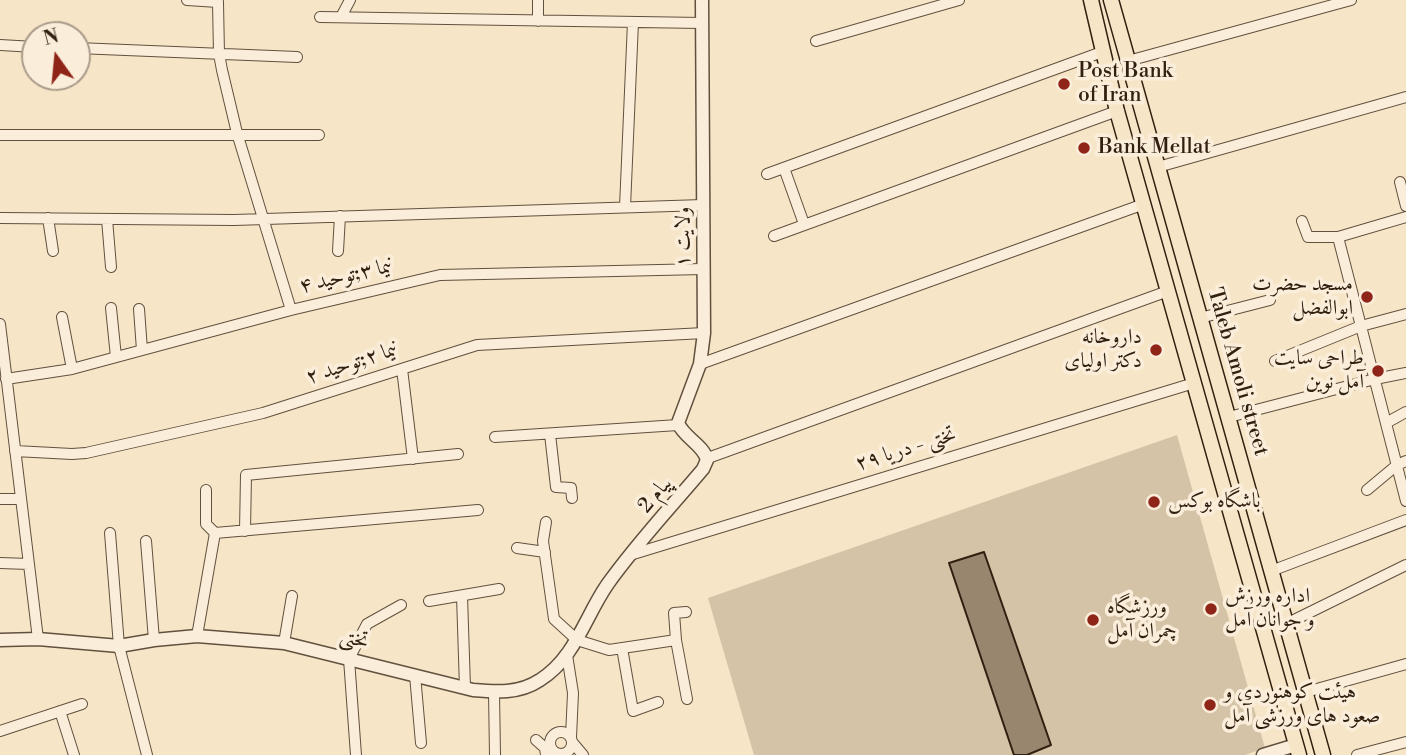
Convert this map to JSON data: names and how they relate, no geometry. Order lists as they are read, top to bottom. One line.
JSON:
{"streets":{"main road":["Taleb Amoli street"],"street":["ولایت ۱","نیما ۳;توحید ۴","نیما ۲;توحید ۲","تختی - دریا ۲۹","پیام 2","تختی"]},"crossings":[["ولایت ۱","نیما ۳;توحید ۴"],["ولایت ۱","نیما ۲;توحید ۲"],["Taleb Amoli street","تختی - دریا ۲۹"],["تختی - دریا ۲۹","پیام 2"],["تختی - دریا ۲۹","تختی"],["پیام 2","تختی"]],"places":["Post Bank of Iran","Bank Mellat","مسجد حضرت ابوالفضل","داروخانه دکتر اولیای","طراحی سایت آمل نوین","باشگاه‌ بوکس","اداره ورزش و جوانان آمل","ورزشگاه چمران آمل","هیئت کوهنوردی و صعود های ورزشی آمل"],"north":"top"}
